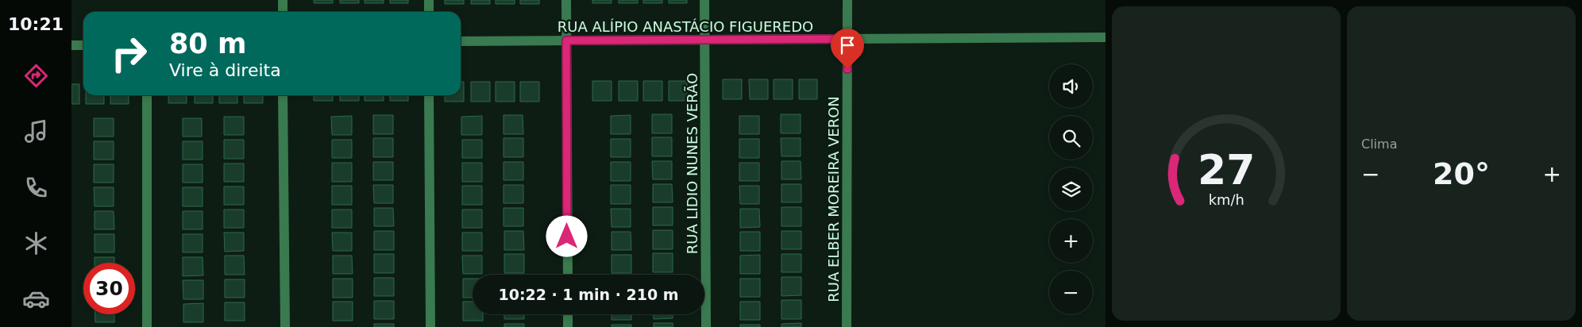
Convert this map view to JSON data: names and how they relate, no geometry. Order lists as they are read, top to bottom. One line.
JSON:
{"streets":{"street":["RUA ALÍPIO ANASTÁCIO FIGUEREDO","RUA LIDIO NUNES VERÃO","RUA ELBER MOREIRA VERON"]},"crossings":[["RUA ALÍPIO ANASTÁCIO FIGUEREDO","RUA LIDIO NUNES VERÃO"],["RUA ALÍPIO ANASTÁCIO FIGUEREDO","RUA ELBER MOREIRA VERON"]],"page":{"tabs":"10:21","tile":"Clima","turn":["80 m","Vire à direita"],"map_buttons":["+","−"],"heat":["−","20°","+"],"limit":"30","trip":"10:22 · 1 min · 210 m","gauge":["27","km/h"]}}
